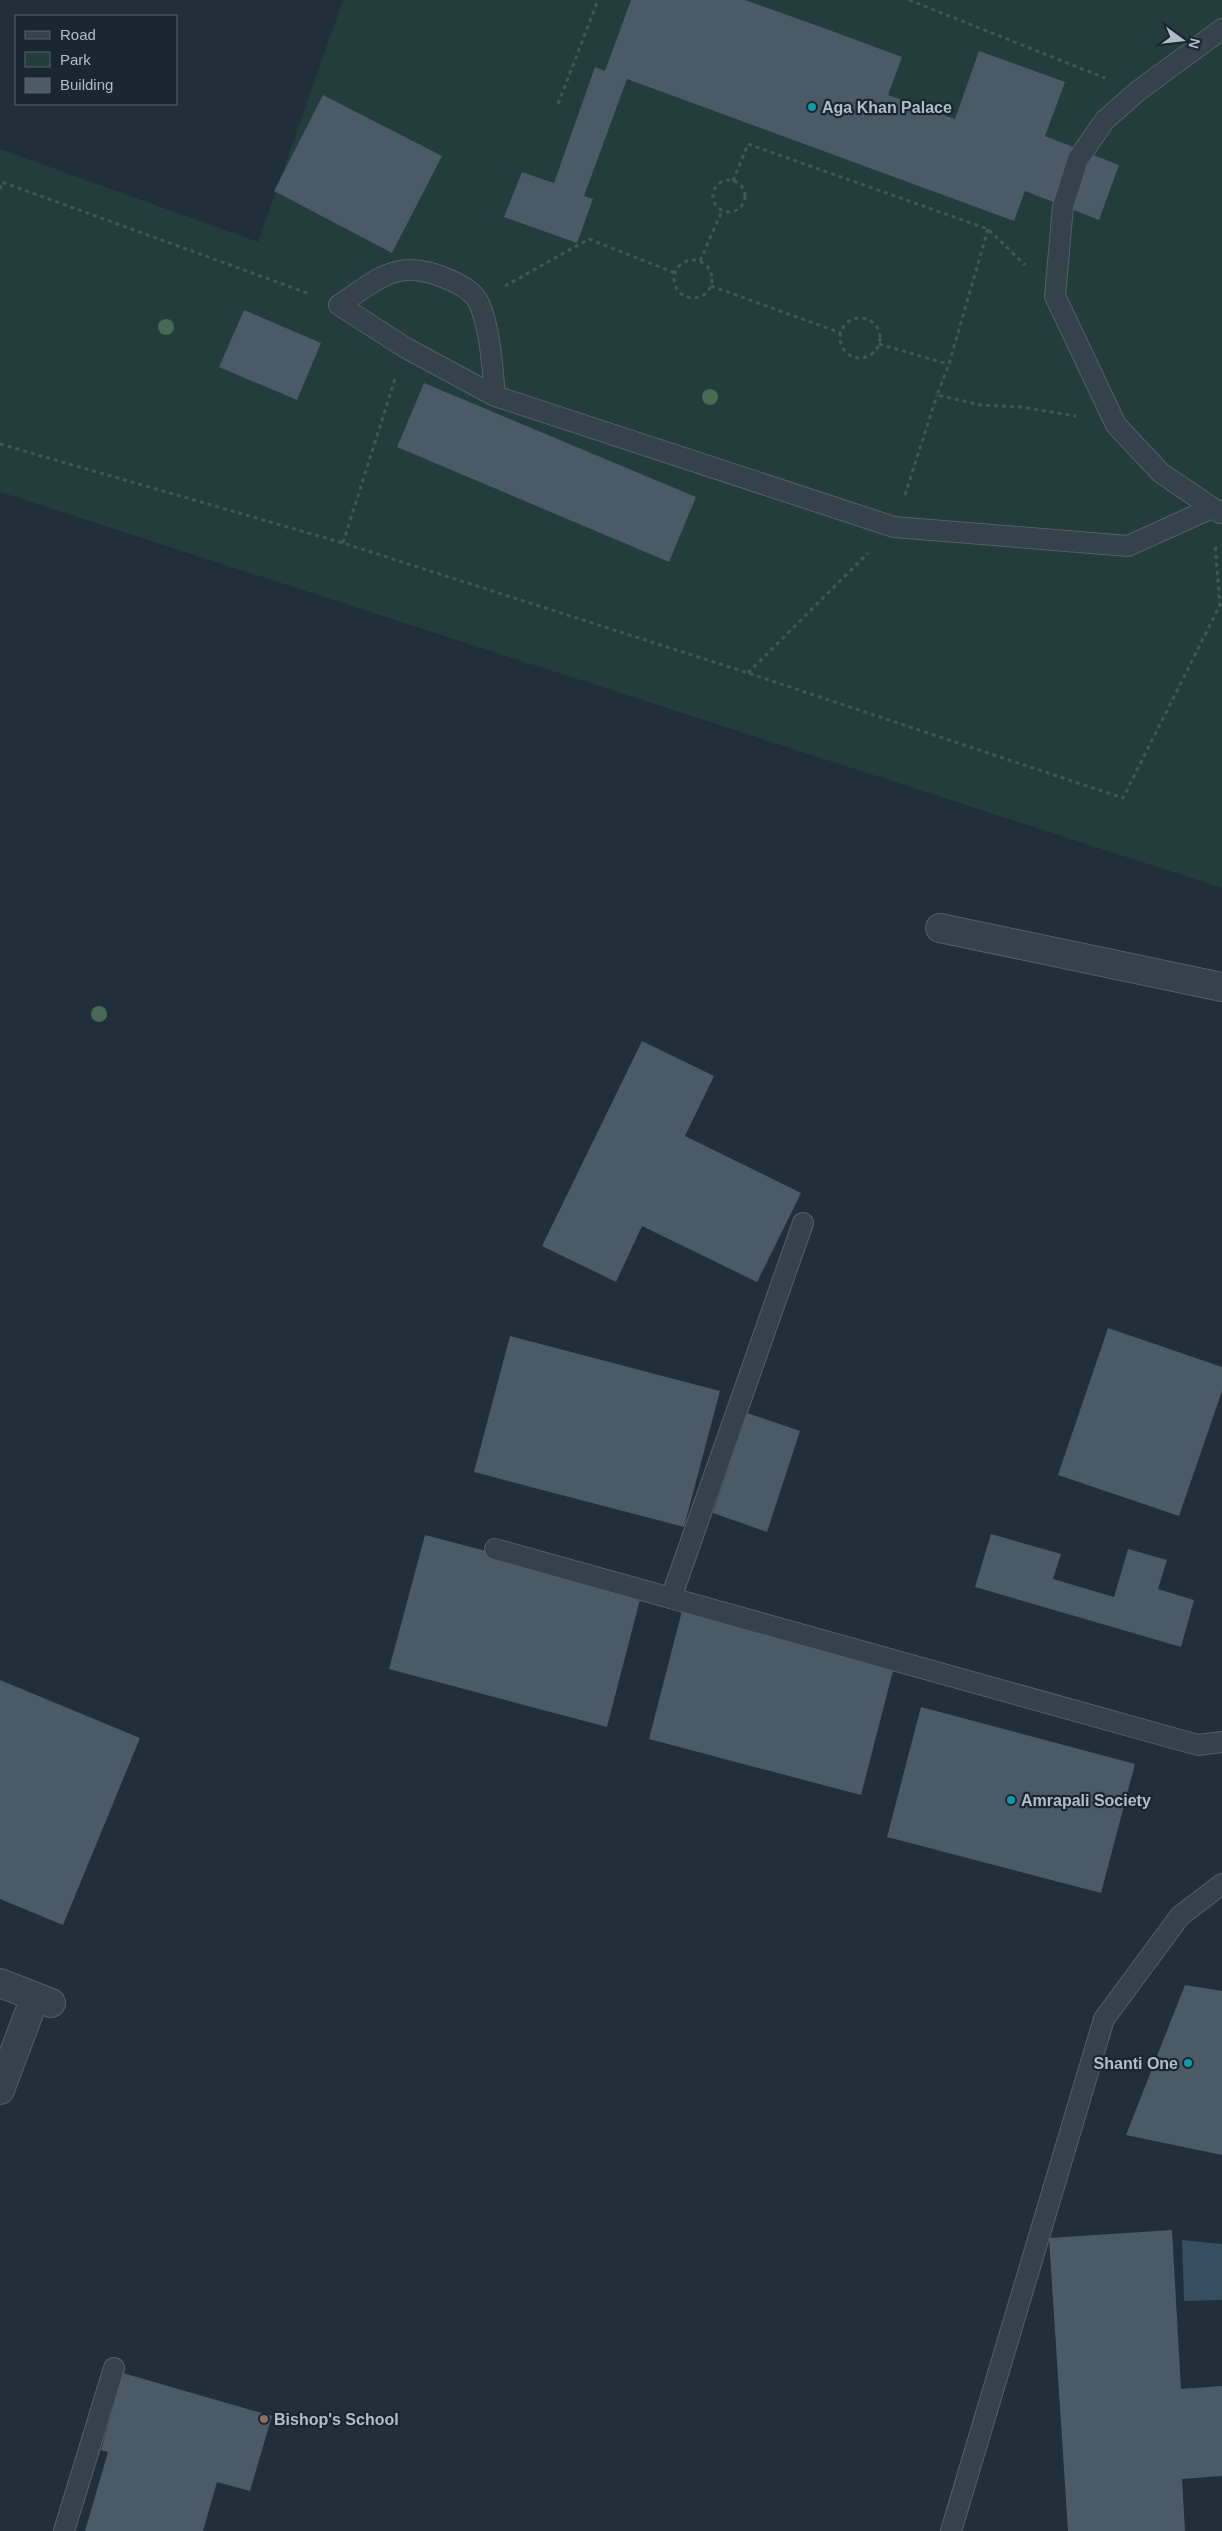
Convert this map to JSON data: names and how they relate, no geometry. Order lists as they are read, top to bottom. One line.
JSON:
{"places":["Aga Khan Palace","Amrapali Society","Shanti One","Bishop's School"],"legend":["Road","Park","Building"],"north":"right"}
